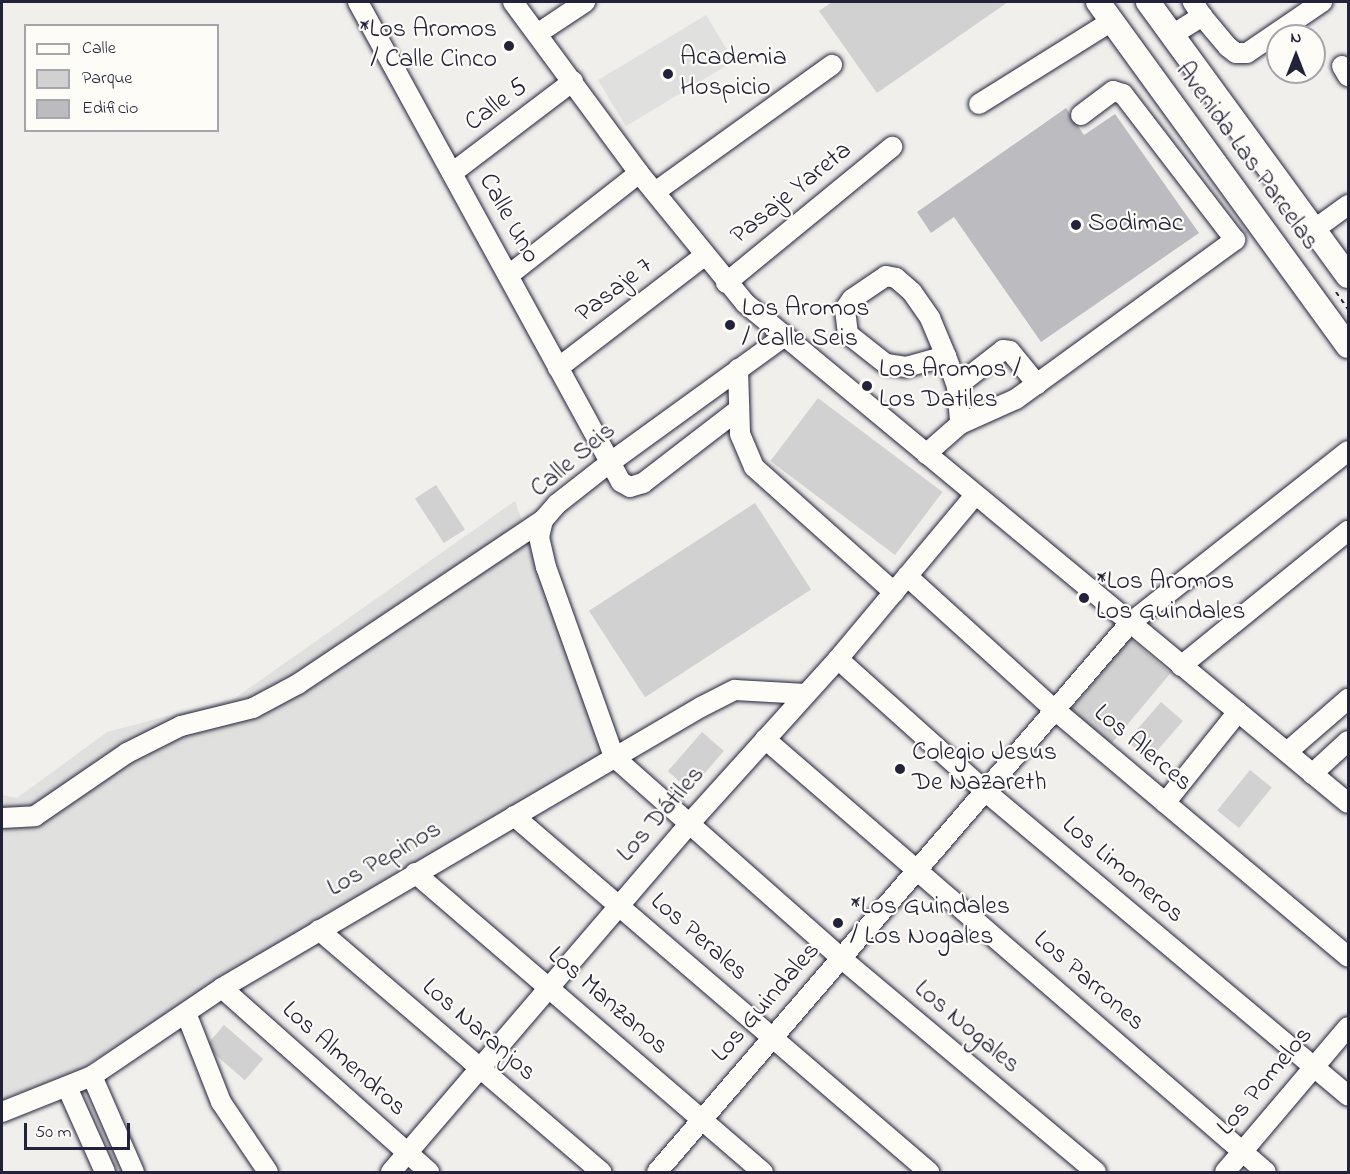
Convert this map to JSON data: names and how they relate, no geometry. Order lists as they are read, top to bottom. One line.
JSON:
{"streets":{"main road":["Avenida Las Parcelas"],"street":["Calle 5","Pasaje Yareta","Calle Uno","Pasaje 7","Calle Seis","Los Alerces","Los Dátiles","Los Pepinos","Los Limoneros","Los Perales","Los Parrones","Los Manzanos","Los Guindales","Los Nogales","Los Naranjos","Los Almendros","Los Pomelos"]},"crossings":[["Calle 5","Calle Uno"],["Calle Uno","Pasaje 7"],["Calle Uno","Calle Seis"],["Calle Seis","Los Pepinos"],["Calle Seis","Los Nogales"],["Los Alerces","Los Dátiles"],["Los Alerces","Los Guindales"],["Los Dátiles","Los Pepinos"],["Los Dátiles","Los Limoneros"],["Los Dátiles","Los Perales"],["Los Dátiles","Los Parrones"],["Los Dátiles","Los Manzanos"],["Los Dátiles","Los Nogales"],["Los Dátiles","Los Naranjos"],["Los Dátiles","Los Almendros"],["Los Pepinos","Los Perales"],["Los Pepinos","Los Manzanos"],["Los Pepinos","Los Nogales"],["Los Pepinos","Los Naranjos"],["Los Pepinos","Los Almendros"],["Los Limoneros","Los Guindales"],["Los Limoneros","Los Pomelos"],["Los Perales","Los Guindales"],["Los Parrones","Los Guindales"],["Los Parrones","Los Pomelos"],["Los Manzanos","Los Guindales"],["Los Guindales","Los Nogales"]],"places":["*Los Aromos / Calle Cinco","Academia Hospicio","Sodimac","Los Aromos / Calle Seis","Los Aromos / Los Datiles","*Los Aromos Los Guindales","Colegio Jesus De Nazareth","*Los Guindales / Los Nogales"],"legend":["Calle","Parque","Edificio"],"scale_bar":"50 m","north":"top"}
